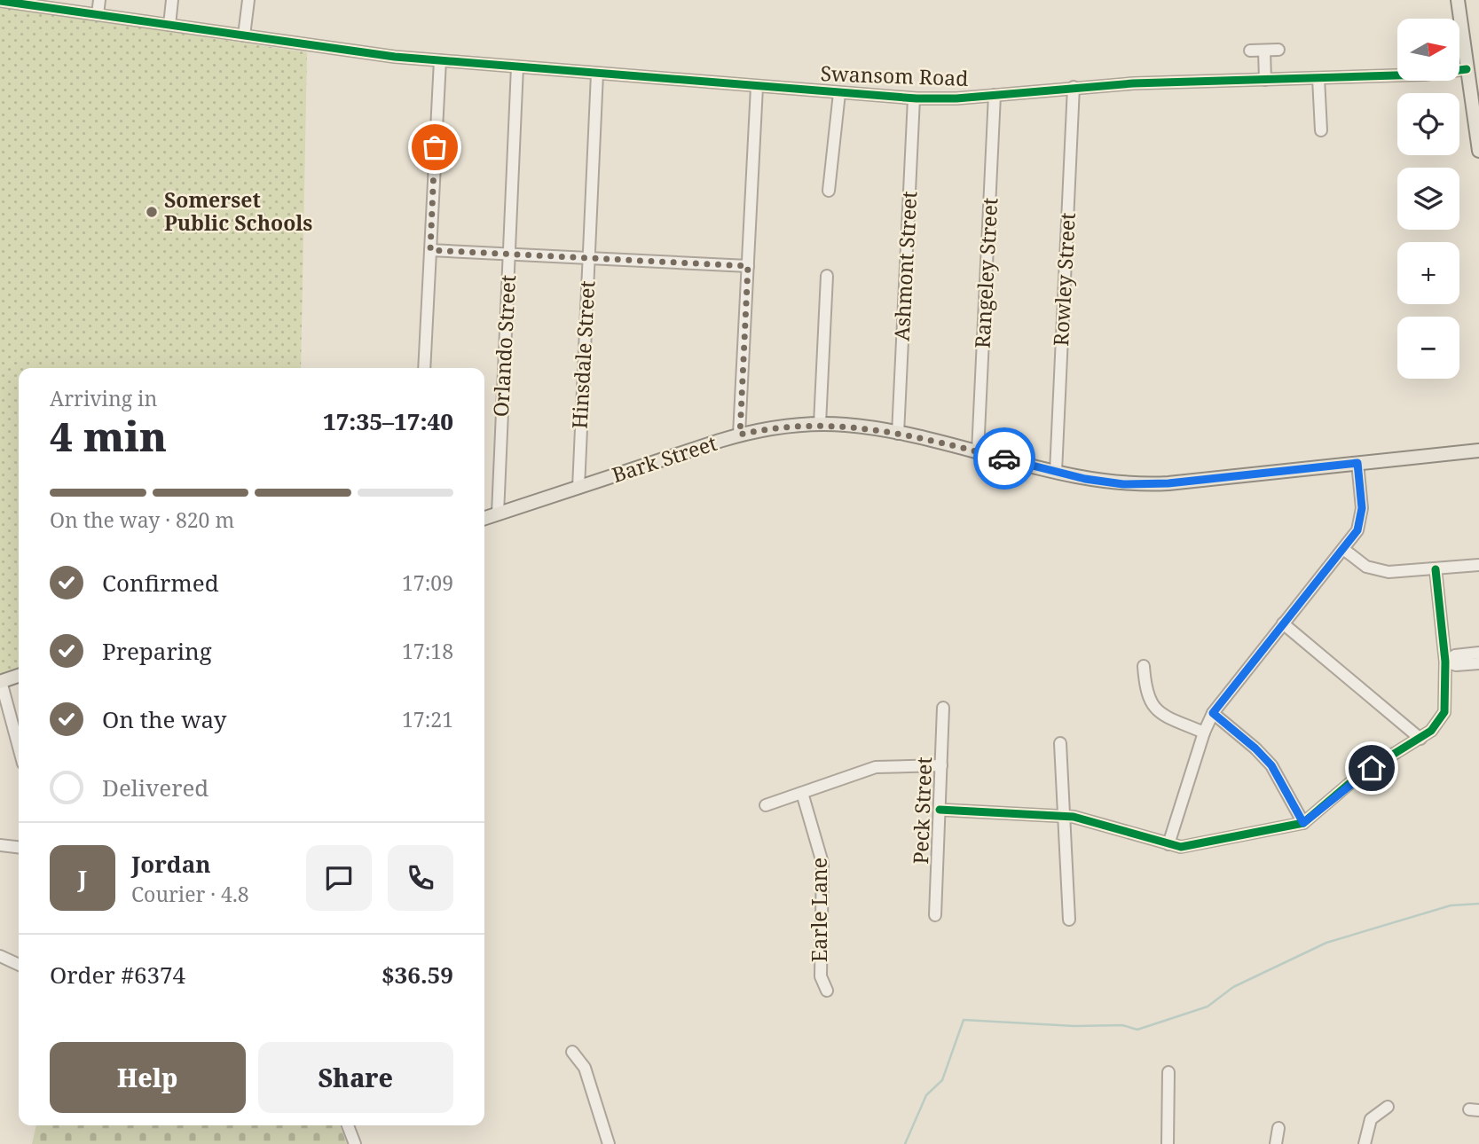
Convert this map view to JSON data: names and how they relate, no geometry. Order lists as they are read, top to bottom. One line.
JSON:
{"streets":{"main road":["Bark Street"],"street":["Swansom Road","Ashmont Street","Rangeley Street","Rowley Street","Orlando Street","Hinsdale Street","Peck Street","Earle Lane"]},"crossings":[["Swansom Road","Ashmont Street"],["Swansom Road","Rangeley Street"],["Swansom Road","Rowley Street"],["Swansom Road","Orlando Street"],["Swansom Road","Hinsdale Street"],["Ashmont Street","Bark Street"],["Rangeley Street","Bark Street"],["Rowley Street","Bark Street"],["Orlando Street","Bark Street"],["Hinsdale Street","Bark Street"]],"places":["Somerset Public Schools"],"north":"right","page":{"map_buttons":["+","−"],"heading":["4 min","Arriving in","17:35–17:40"],"panel":["Jordan","Courier · 4.8","Order #6374","$36.59"],"bar":"On the way · 820 m","list":[["Confirmed","17:09"],["Preparing","17:18"],["On the way","17:21"],"Delivered"],"round":"J","buttons":["Help","Share"]}}
